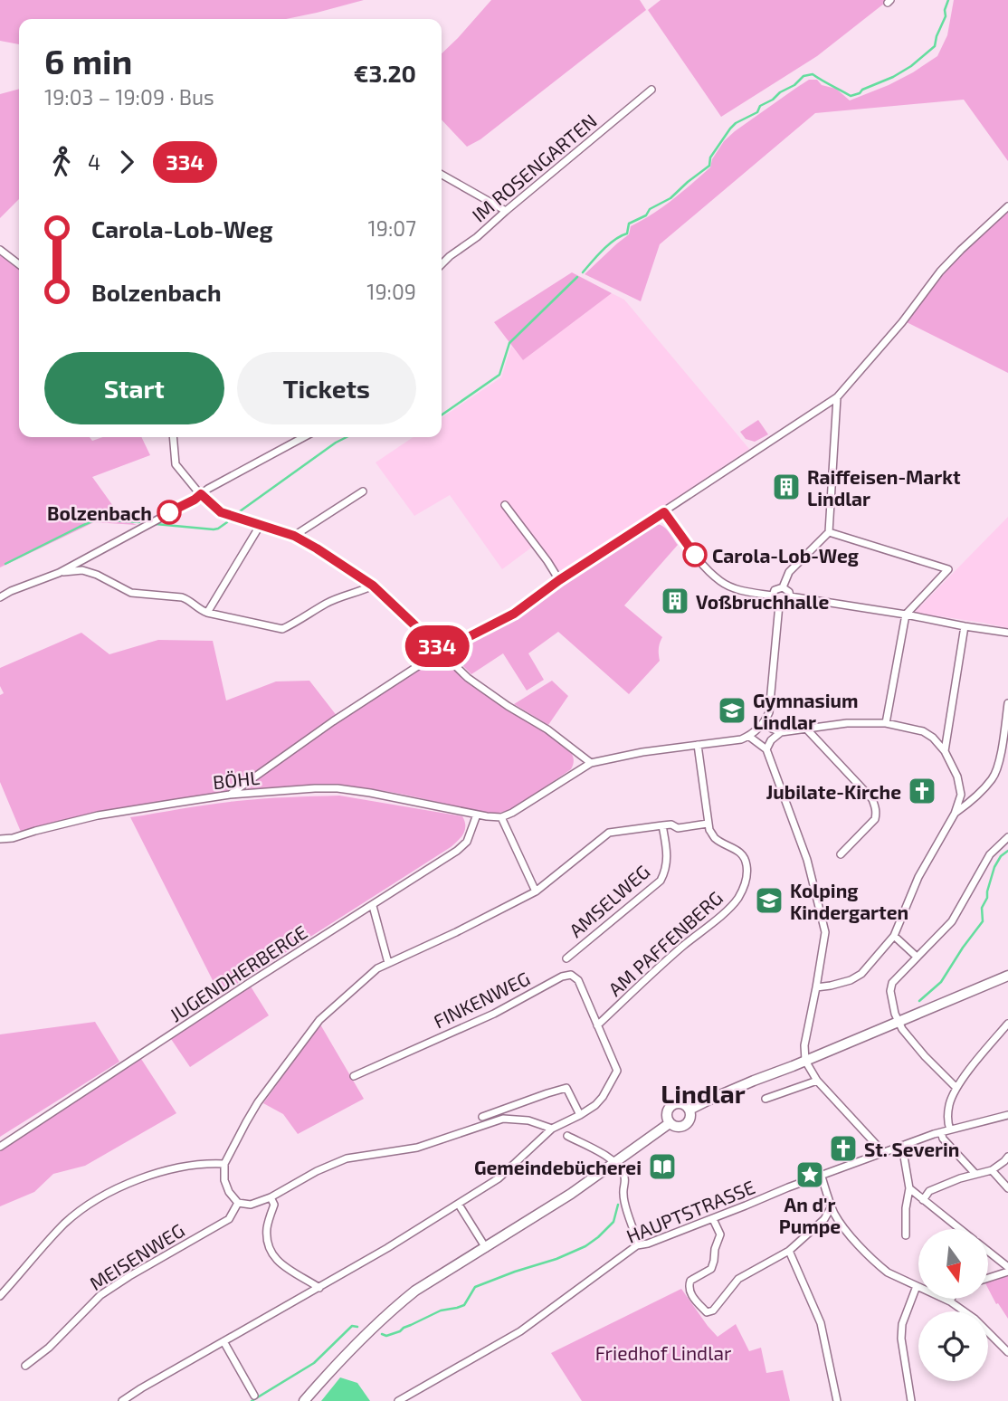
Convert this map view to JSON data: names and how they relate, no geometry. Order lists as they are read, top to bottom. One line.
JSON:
{"streets":{"street":["IM ROSENGARTEN","BÖHL","AMSELWEG","AM PAFFENBERG","JUGENDHERBERGE","FINKENWEG","HAUPTSTRASSE","MEISENWEG"]},"crossings":[["BÖHL","JUGENDHERBERGE"],["AM PAFFENBERG","FINKENWEG"]],"districts":["Lindlar"],"parks":["Friedhof Lindlar"],"places":{"building":["Raiffeisen-Markt Lindlar","Voßbruchhalle"],"other":["Bolzenbach","Carola-Lob-Weg"],"school or university":["Gymnasium Lindlar","Kolping Kindergarten"],"church":["Jubilate-Kirche","St. Severin"],"library":["Gemeindebücherei"],"place":["An d'r Pumpe"]},"lines":["bus line 334"],"north":"bottom","page":{"on_map":"334","heading":["6 min","19:03 – 19:09 · Bus","€3.20"],"legs":["4","334"],"list":[{"name":"Carola-Lob-Weg","value":"19:07"},{"name":"Bolzenbach","value":"19:09"}],"buttons":["Start","Tickets"]}}
